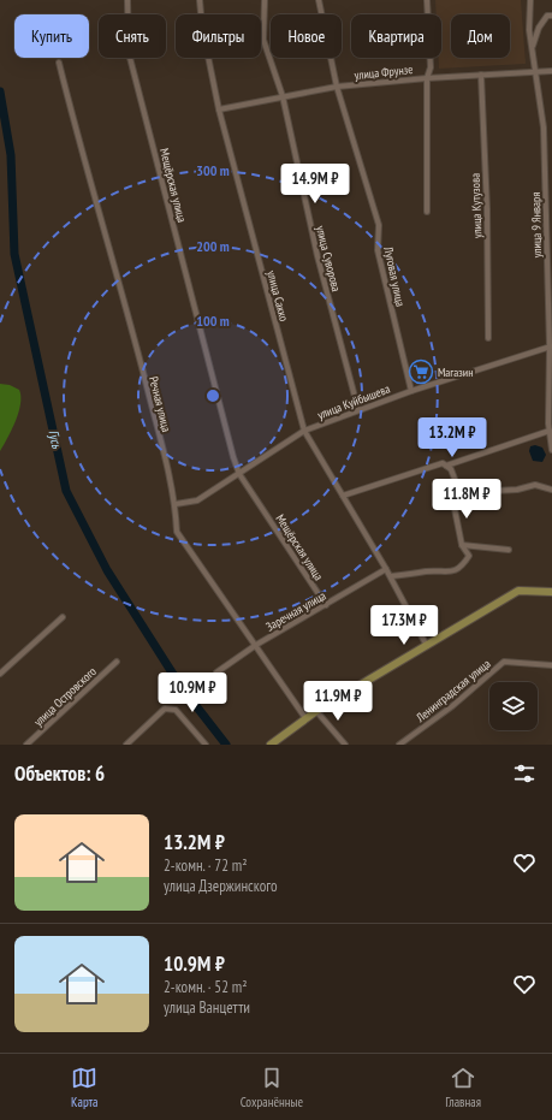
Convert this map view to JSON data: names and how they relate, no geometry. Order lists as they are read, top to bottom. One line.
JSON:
{"streets":{"street":["улица Фрунзе","Мещёрская улица","улица Кутузова","улица 9 Января","улица Суворова","Луговая улица","улица Сакко","улица Куйбышева","Речная улица","Заречная улица","Ленинградская улица","улица Островского"]},"crossings":[["улица Фрунзе","улица Кутузова"],["улица Фрунзе","улица 9 Января"],["улица Фрунзе","улица Суворова"],["улица Фрунзе","Луговая улица"],["улица Фрунзе","улица Сакко"],["Мещёрская улица","улица Куйбышева"],["Мещёрская улица","Заречная улица"],["улица 9 Января","улица Куйбышева"],["улица Суворова","улица Куйбышева"],["Луговая улица","улица Куйбышева"],["улица Сакко","улица Куйбышева"],["улица Сакко","Заречная улица"],["улица Куйбышева","Речная улица"],["Речная улица","Заречная улица"]],"water":["Гусь"],"places":{"supermarket":["Магазин"]},"page":{"chip":["Купить","Снять","Фильтры","Новое","Квартира","Дом"],"price":["14.9M ₽","13.2M ₽","11.8M ₽","17.3M ₽","10.9M ₽","11.9M ₽"],"heading":"Объектов: 6","list":[{"name":"13.2M ₽","note":"2-комн. · 72 m² · улица Дзержинского"},{"name":"10.9M ₽","note":"2-комн. · 52 m² · улица Ванцетти"}],"tabs":["Карта","Сохранённые","Главная"]},"rings":["300 m","200 m","100 m"]}
